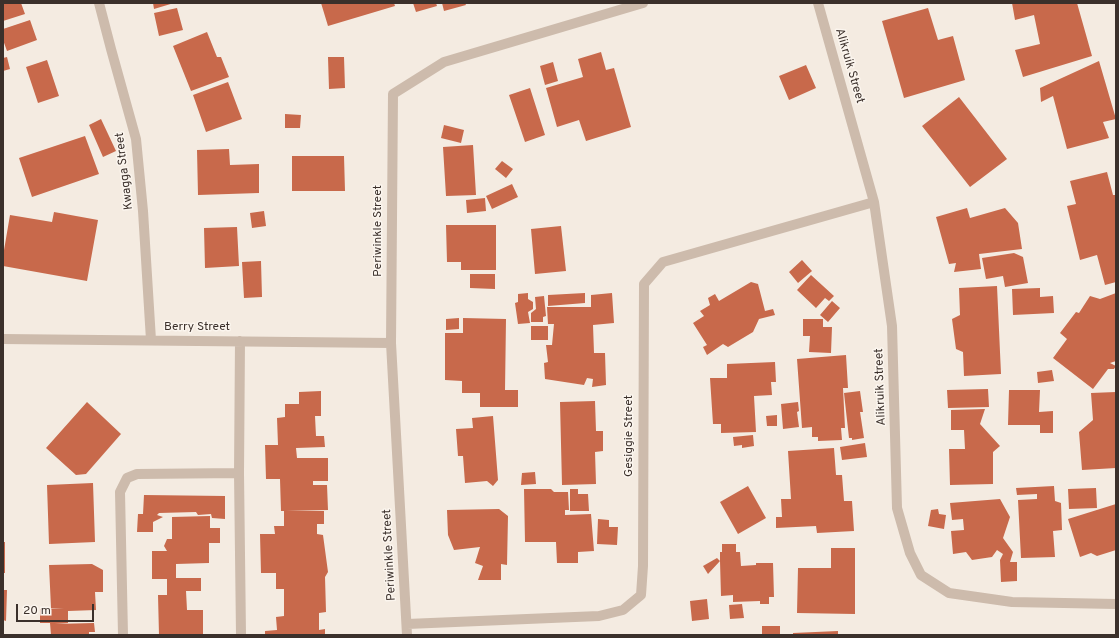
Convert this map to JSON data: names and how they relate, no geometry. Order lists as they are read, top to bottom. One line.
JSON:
{"streets":{"street":["Alikruik Street","Kwagga Street","Periwinkle Street","Berry Street","Gesiggie Street"]},"crossings":[["Alikruik Street","Gesiggie Street"],["Kwagga Street","Berry Street"],["Periwinkle Street","Berry Street"],["Periwinkle Street","Gesiggie Street"]],"scale_bar":"20 m"}
